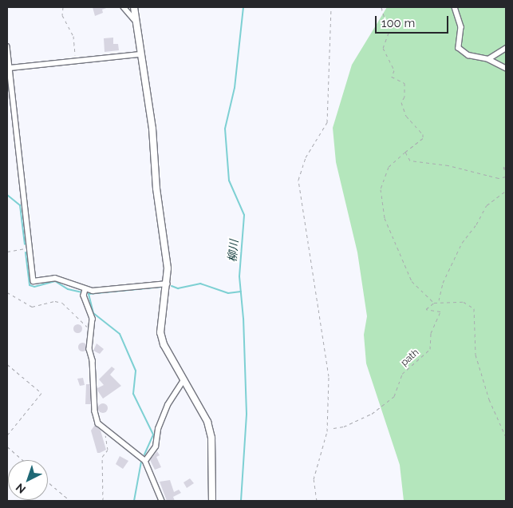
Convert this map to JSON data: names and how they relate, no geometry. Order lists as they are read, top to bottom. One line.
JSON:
{"streets":{"path":["path"]},"water":["柳川"],"scale_bar":"100 m","north":"bottom left"}
